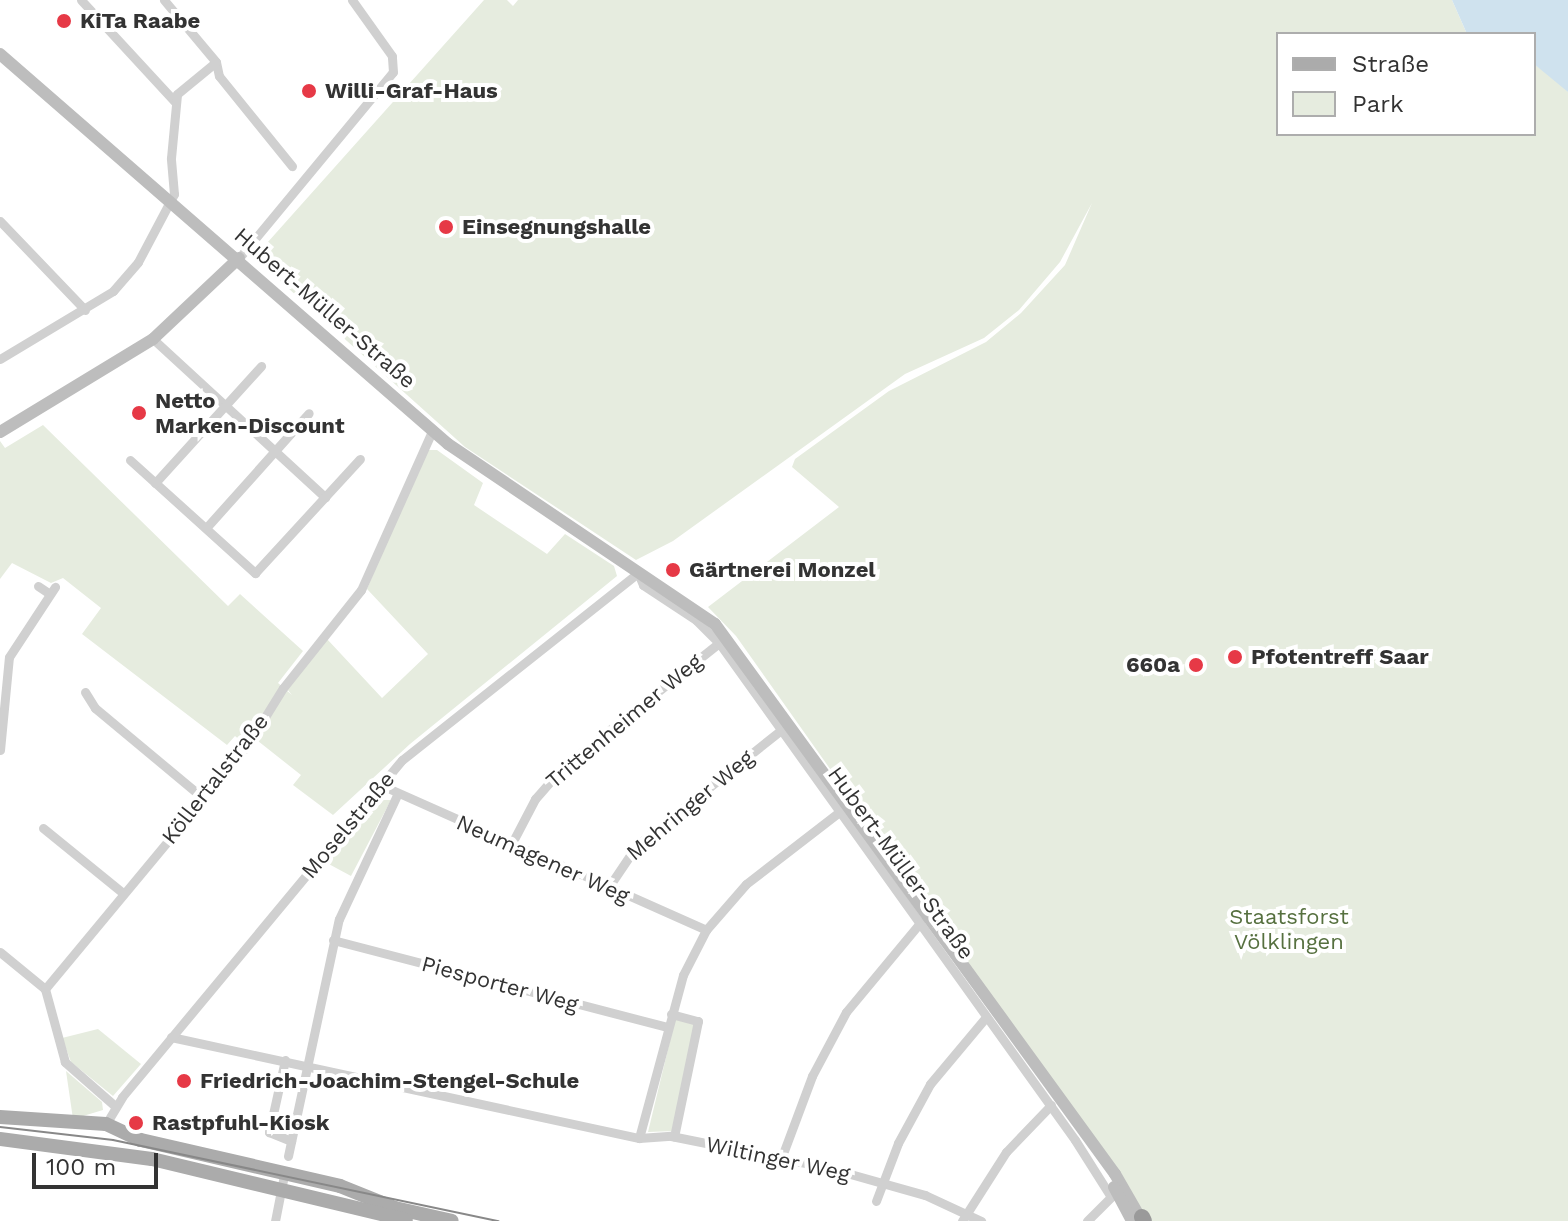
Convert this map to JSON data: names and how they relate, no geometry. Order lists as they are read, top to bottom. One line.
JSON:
{"streets":{"main road":["Hubert-Müller-Straße"],"street":["Trittenheimer Weg","Köllertalstraße","Mehringer Weg","Moselstraße","Neumagener Weg","Piesporter Weg","Wiltinger Weg"]},"crossings":[["Hubert-Müller-Straße","Trittenheimer Weg"],["Hubert-Müller-Straße","Köllertalstraße"],["Hubert-Müller-Straße","Mehringer Weg"],["Hubert-Müller-Straße","Moselstraße"],["Trittenheimer Weg","Neumagener Weg"],["Mehringer Weg","Neumagener Weg"],["Moselstraße","Neumagener Weg"],["Moselstraße","Wiltinger Weg"]],"parks":["Staatsforst Völklingen"],"places":["KiTa Raabe","Willi-Graf-Haus","Einsegnungshalle","Netto Marken-Discount","Gärtnerei Monzel","Pfotentreff Saar","660a","Friedrich-Joachim-Stengel-Schule","Rastpfuhl-Kiosk"],"legend":["Straße","Park"],"scale_bar":"100 m"}
